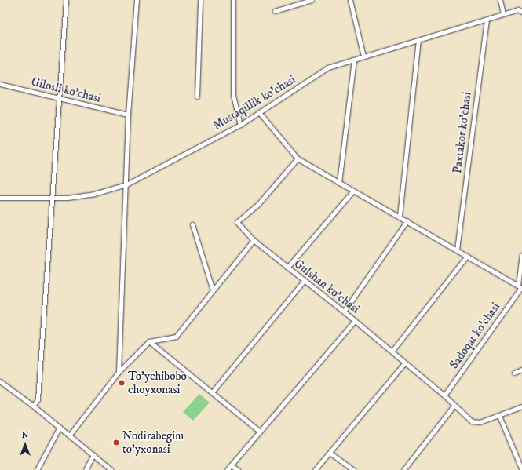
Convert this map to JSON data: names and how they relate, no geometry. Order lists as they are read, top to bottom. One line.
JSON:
{"streets":{"street":["Gilosli ko'chasi","Mustaqillik ko'chasi","Paxtakor ko'chasi","Gulshan ko'chasi","Sadoqat ko'chasi"]},"crossings":[["Mustaqillik ko'chasi","Paxtakor ko'chasi"],["Gulshan ko'chasi","Sadoqat ko'chasi"]],"places":["To'ychibobo choyxonasi","Nodirabegim to'yxonasi"],"north":"top"}
